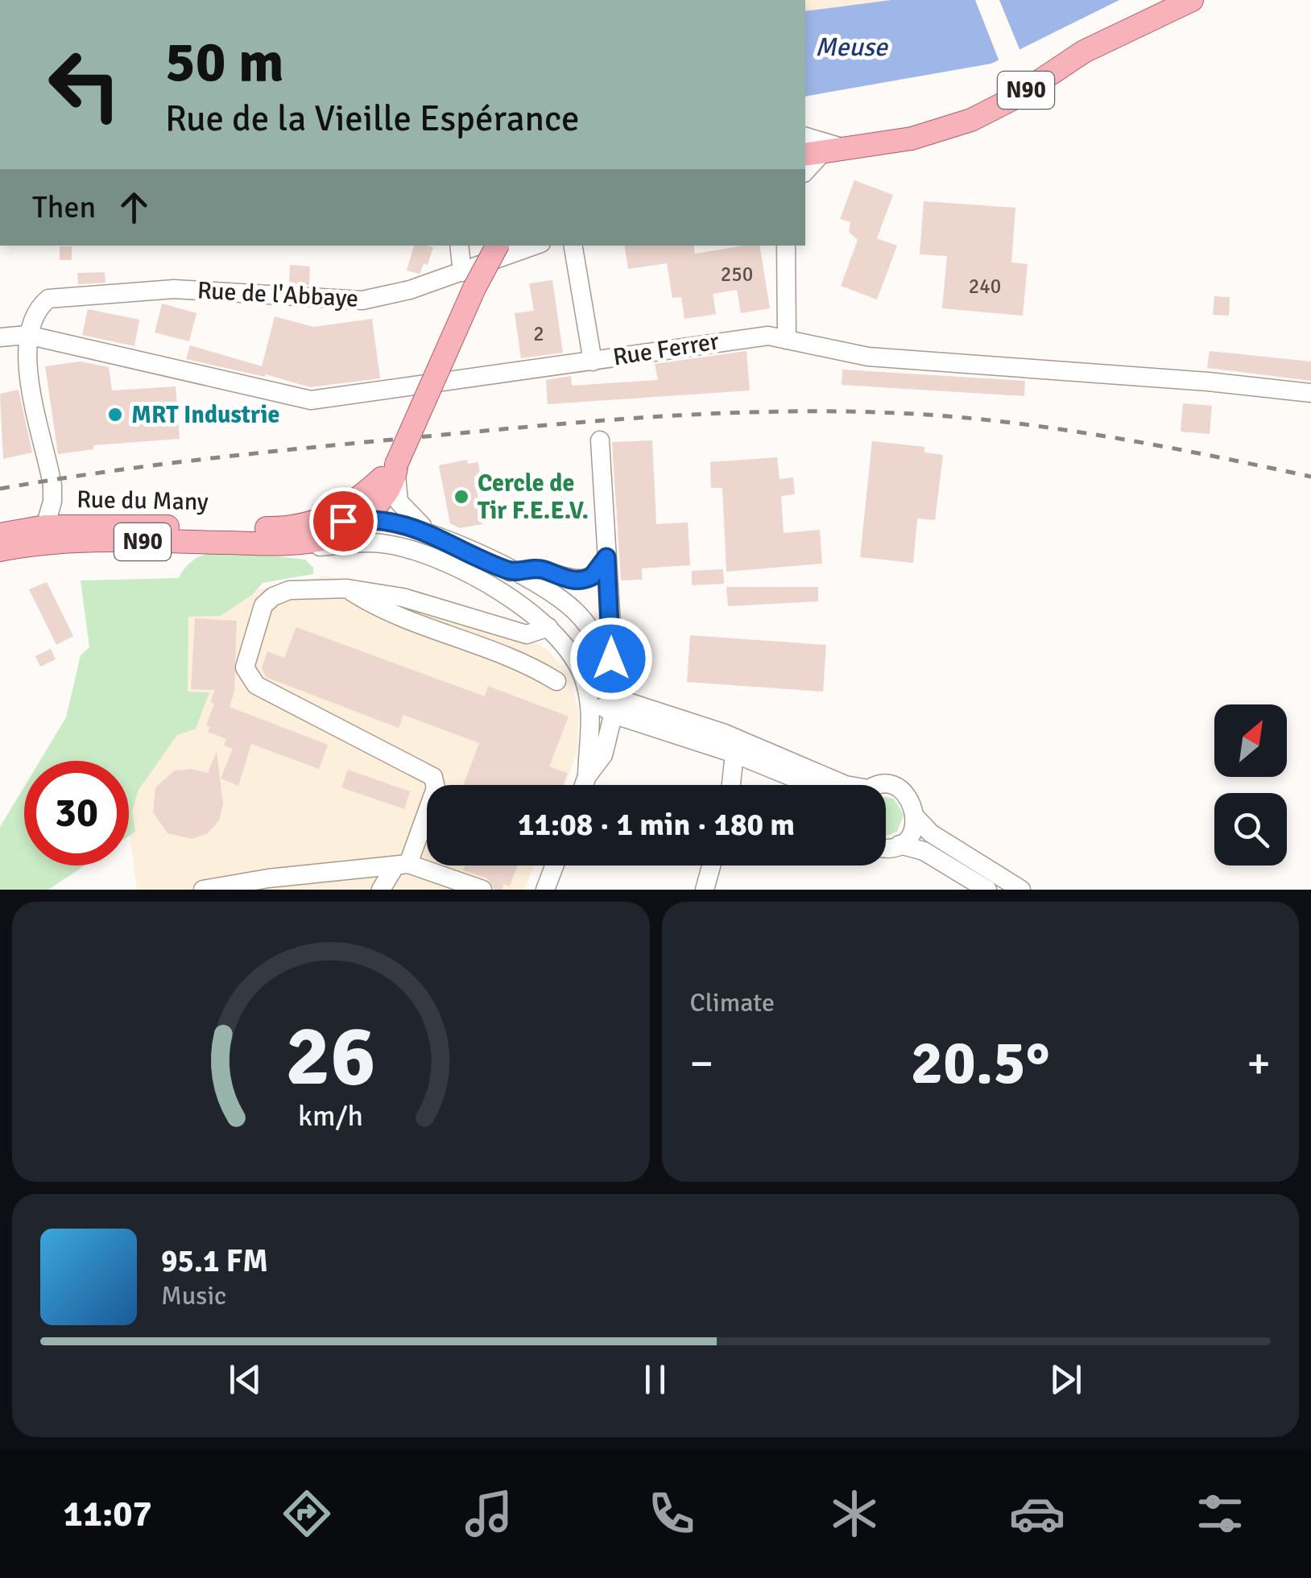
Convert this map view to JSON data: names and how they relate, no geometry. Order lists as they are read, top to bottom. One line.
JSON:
{"streets":{"main road":["N90","Rue du Many"],"street":["Rue de l'Abbaye","Rue Ferrer"]},"crossings":[["N90","Rue du Many"],["Rue de l'Abbaye","Rue Ferrer"]],"water":["Meuse"],"places":["MRT Industrie","Cercle de Tir F.E.E.V."],"house_numbers":["250","240","2"],"north":"top right","page":{"turn":["50 m","Rue de la Vieille Espérance"],"then":"Then","limit":"30","trip":"11:08 · 1 min · 180 m","tile":"Climate","heat":["−","20.5°","+"],"song":["95.1 FM","Music"],"tabs":"11:07","gauge":["26","km/h"]}}
